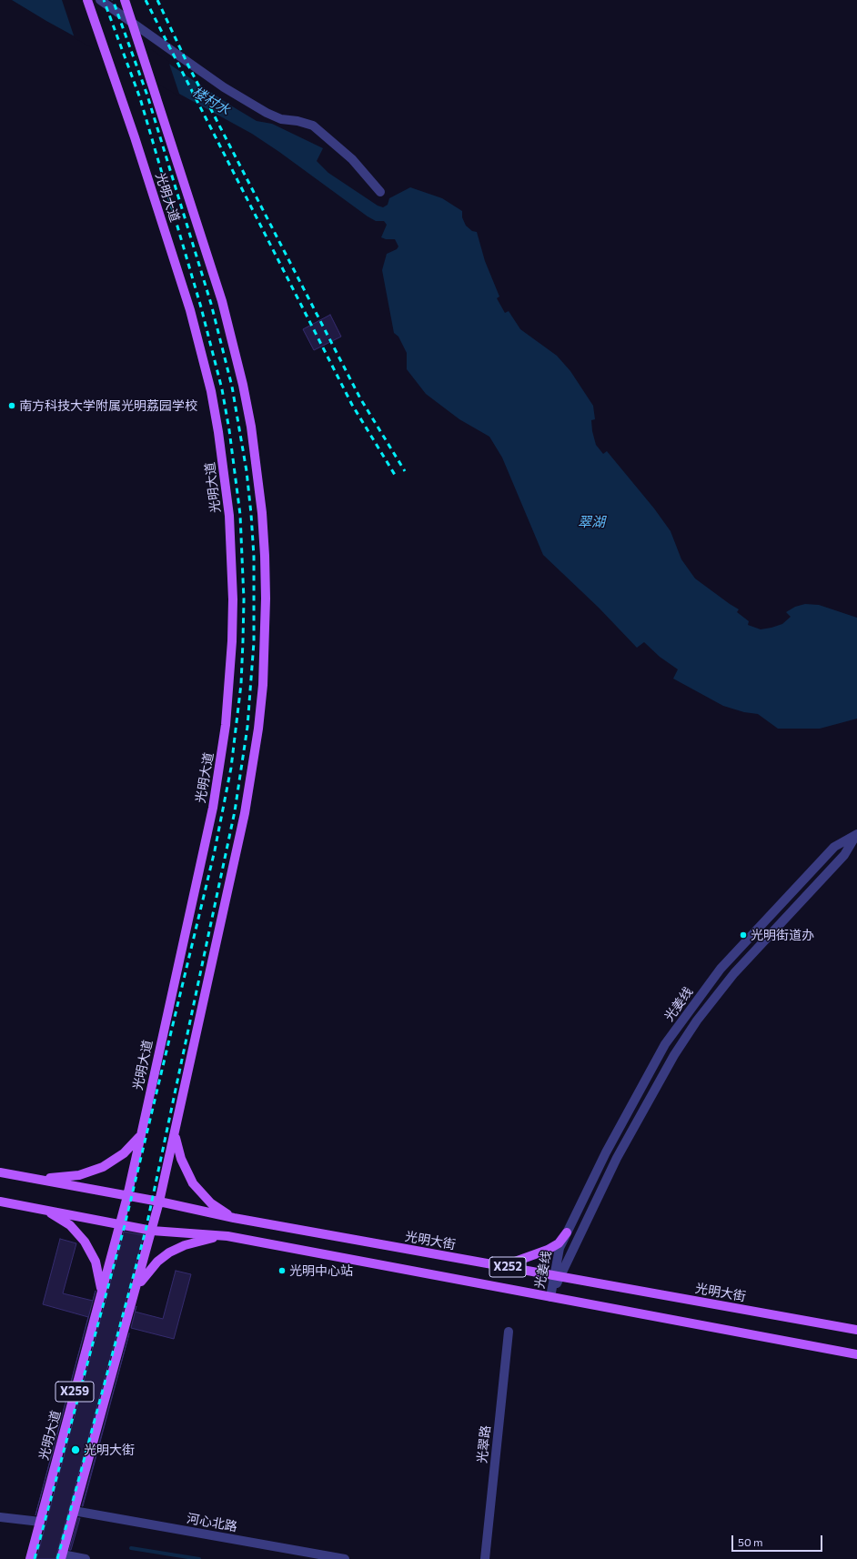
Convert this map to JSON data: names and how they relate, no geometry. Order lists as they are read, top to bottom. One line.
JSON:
{"streets":{"main road":["光明大道","光明大街","X252","X259"],"street":["光姜线","光翠路","河心北路"]},"crossings":[["光明大道","光明大街"],["光明大道","河心北路"],["光姜线","光明大街"]],"water":["楼村水","翠湖"],"places":["南方科技大学附属光明荔园学校","光明街道办","光明中心站","光明大街"],"scale_bar":"50 m"}
